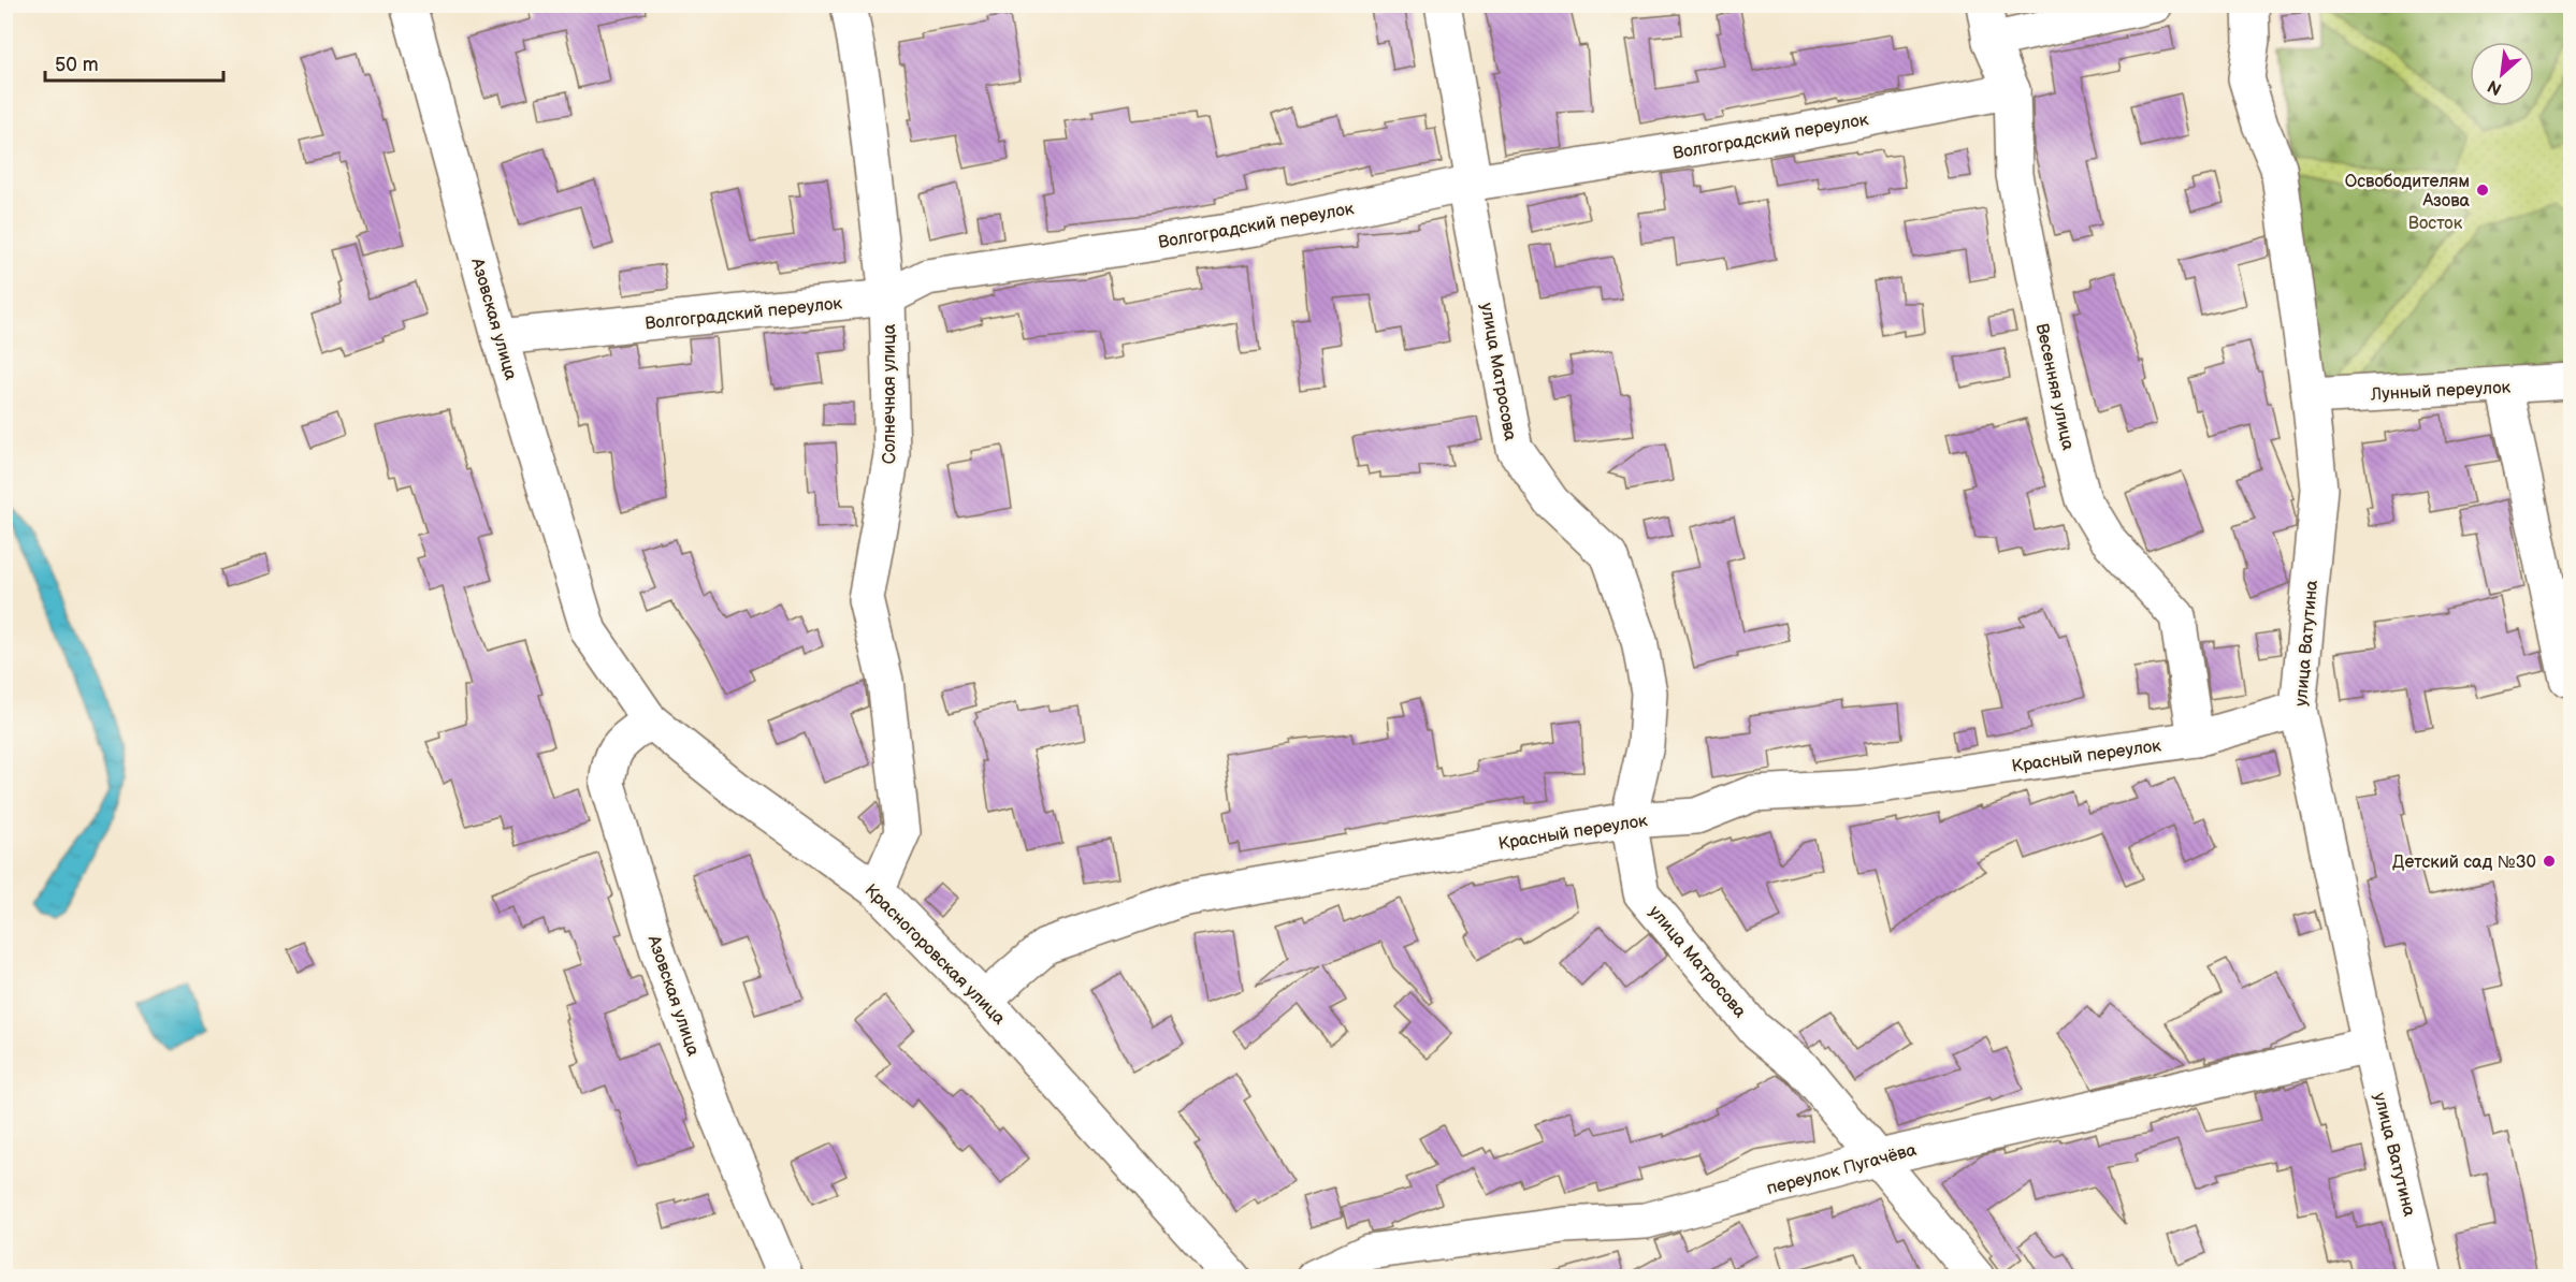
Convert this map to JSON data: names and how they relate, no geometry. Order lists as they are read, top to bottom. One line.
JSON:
{"streets":{"street":["Волгоградский переулок","Азовская улица","улица Матросова","Весенняя улица","Лунный переулок","Солнечная улица","улица Ватутина","Красный переулок","Красногоровская улица","переулок Пугачёва"]},"crossings":[["Волгоградский переулок","Азовская улица"],["Волгоградский переулок","улица Матросова"],["Волгоградский переулок","Весенняя улица"],["Волгоградский переулок","Солнечная улица"],["Азовская улица","Красногоровская улица"],["улица Матросова","Красный переулок"],["улица Матросова","переулок Пугачёва"],["Весенняя улица","Красный переулок"],["Лунный переулок","улица Ватутина"],["Солнечная улица","Красногоровская улица"],["улица Ватутина","Красный переулок"],["улица Ватутина","переулок Пугачёва"],["Красный переулок","Красногоровская улица"]],"parks":["Восток"],"places":["Освободителям Азова","Детский сад №30"],"scale_bar":"50 m","north":"bottom left"}
